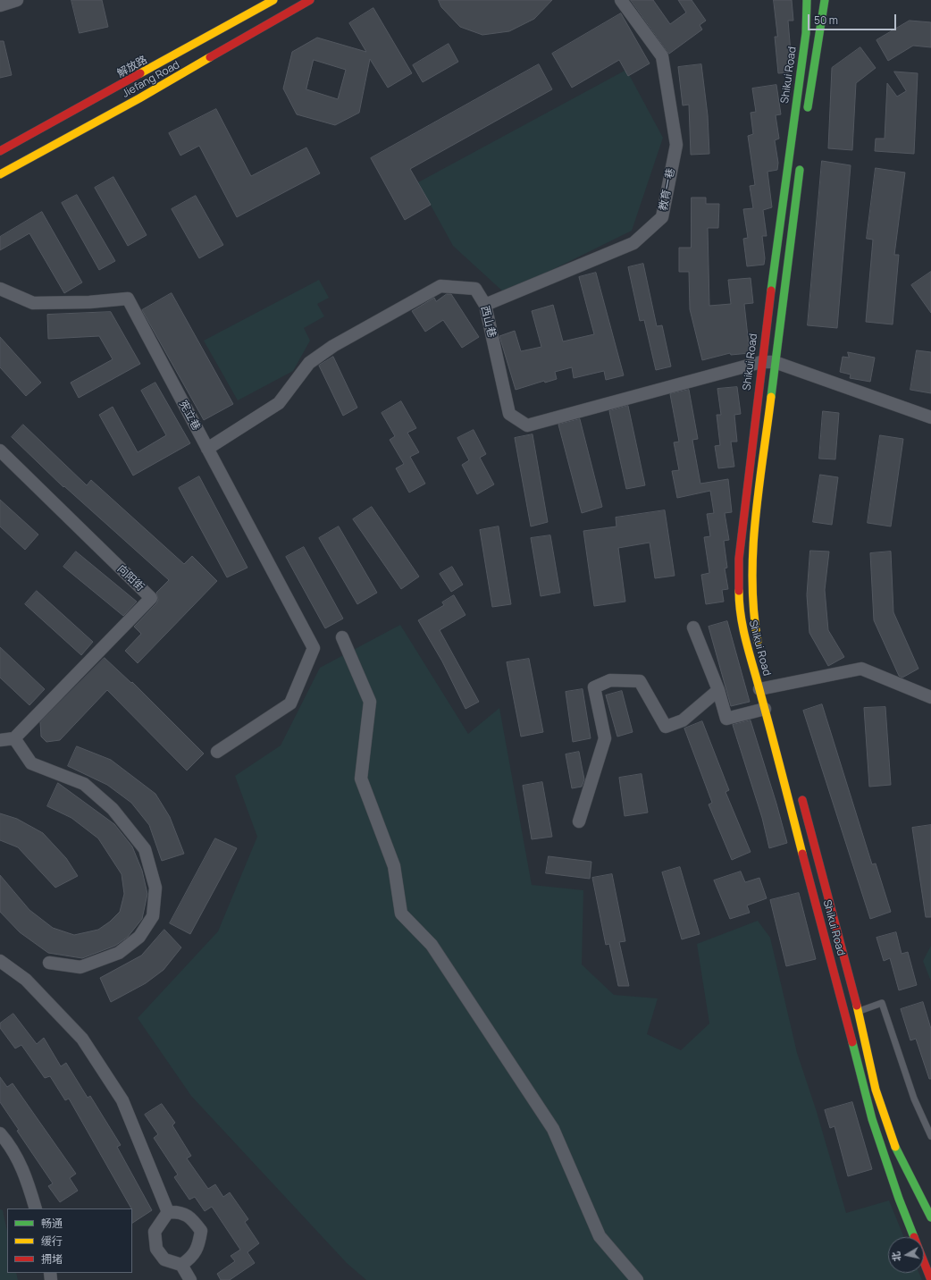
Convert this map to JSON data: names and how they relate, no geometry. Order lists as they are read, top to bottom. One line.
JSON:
{"streets":{"main road":["解放路","Shikui Road","Jiefang Road"],"street":["教育一巷","西山巷","宪立巷","向阳街"]},"crossings":[["Shikui Road","西山巷"],["教育一巷","西山巷"],["西山巷","宪立巷"]],"legend":["畅通","缓行","拥堵"],"scale_bar":"50 m","north":"left"}
